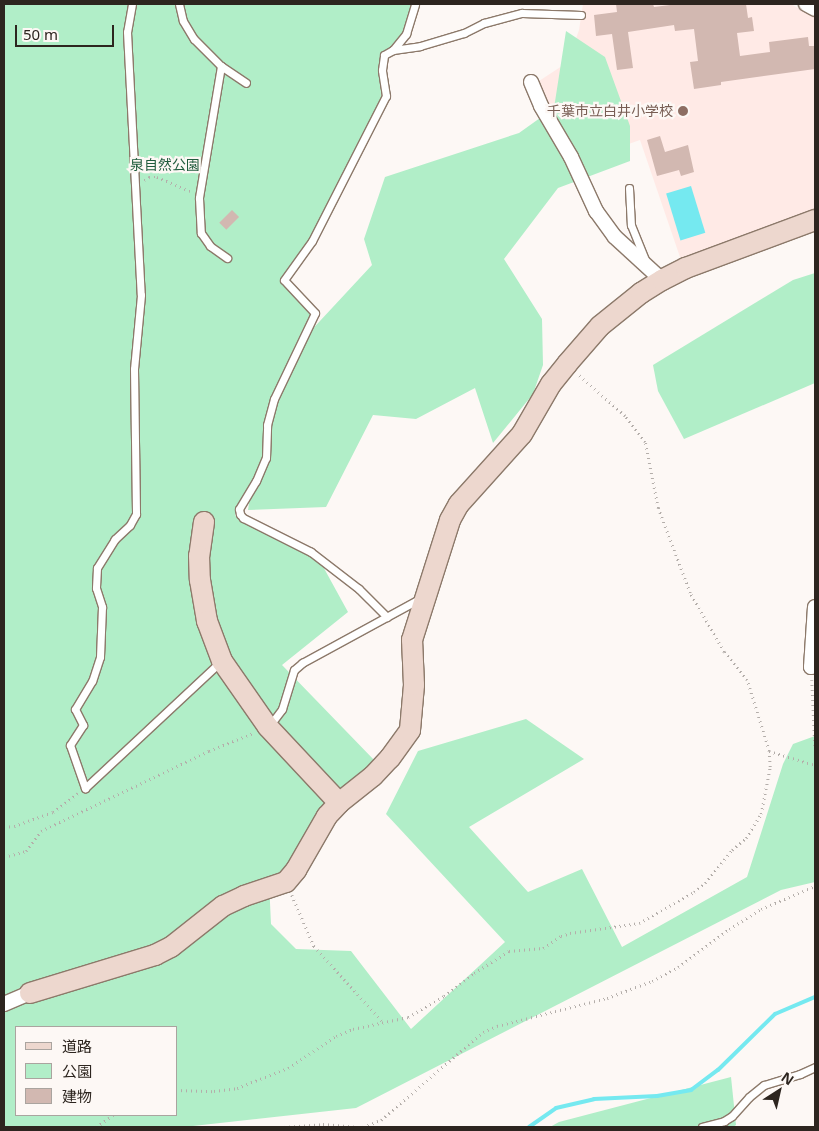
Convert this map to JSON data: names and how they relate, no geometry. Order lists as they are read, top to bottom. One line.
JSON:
{"parks":["泉自然公園"],"places":["千葉市立白井小学校"],"legend":["道路","公園","建物"],"scale_bar":"50 m","north":"top right"}
